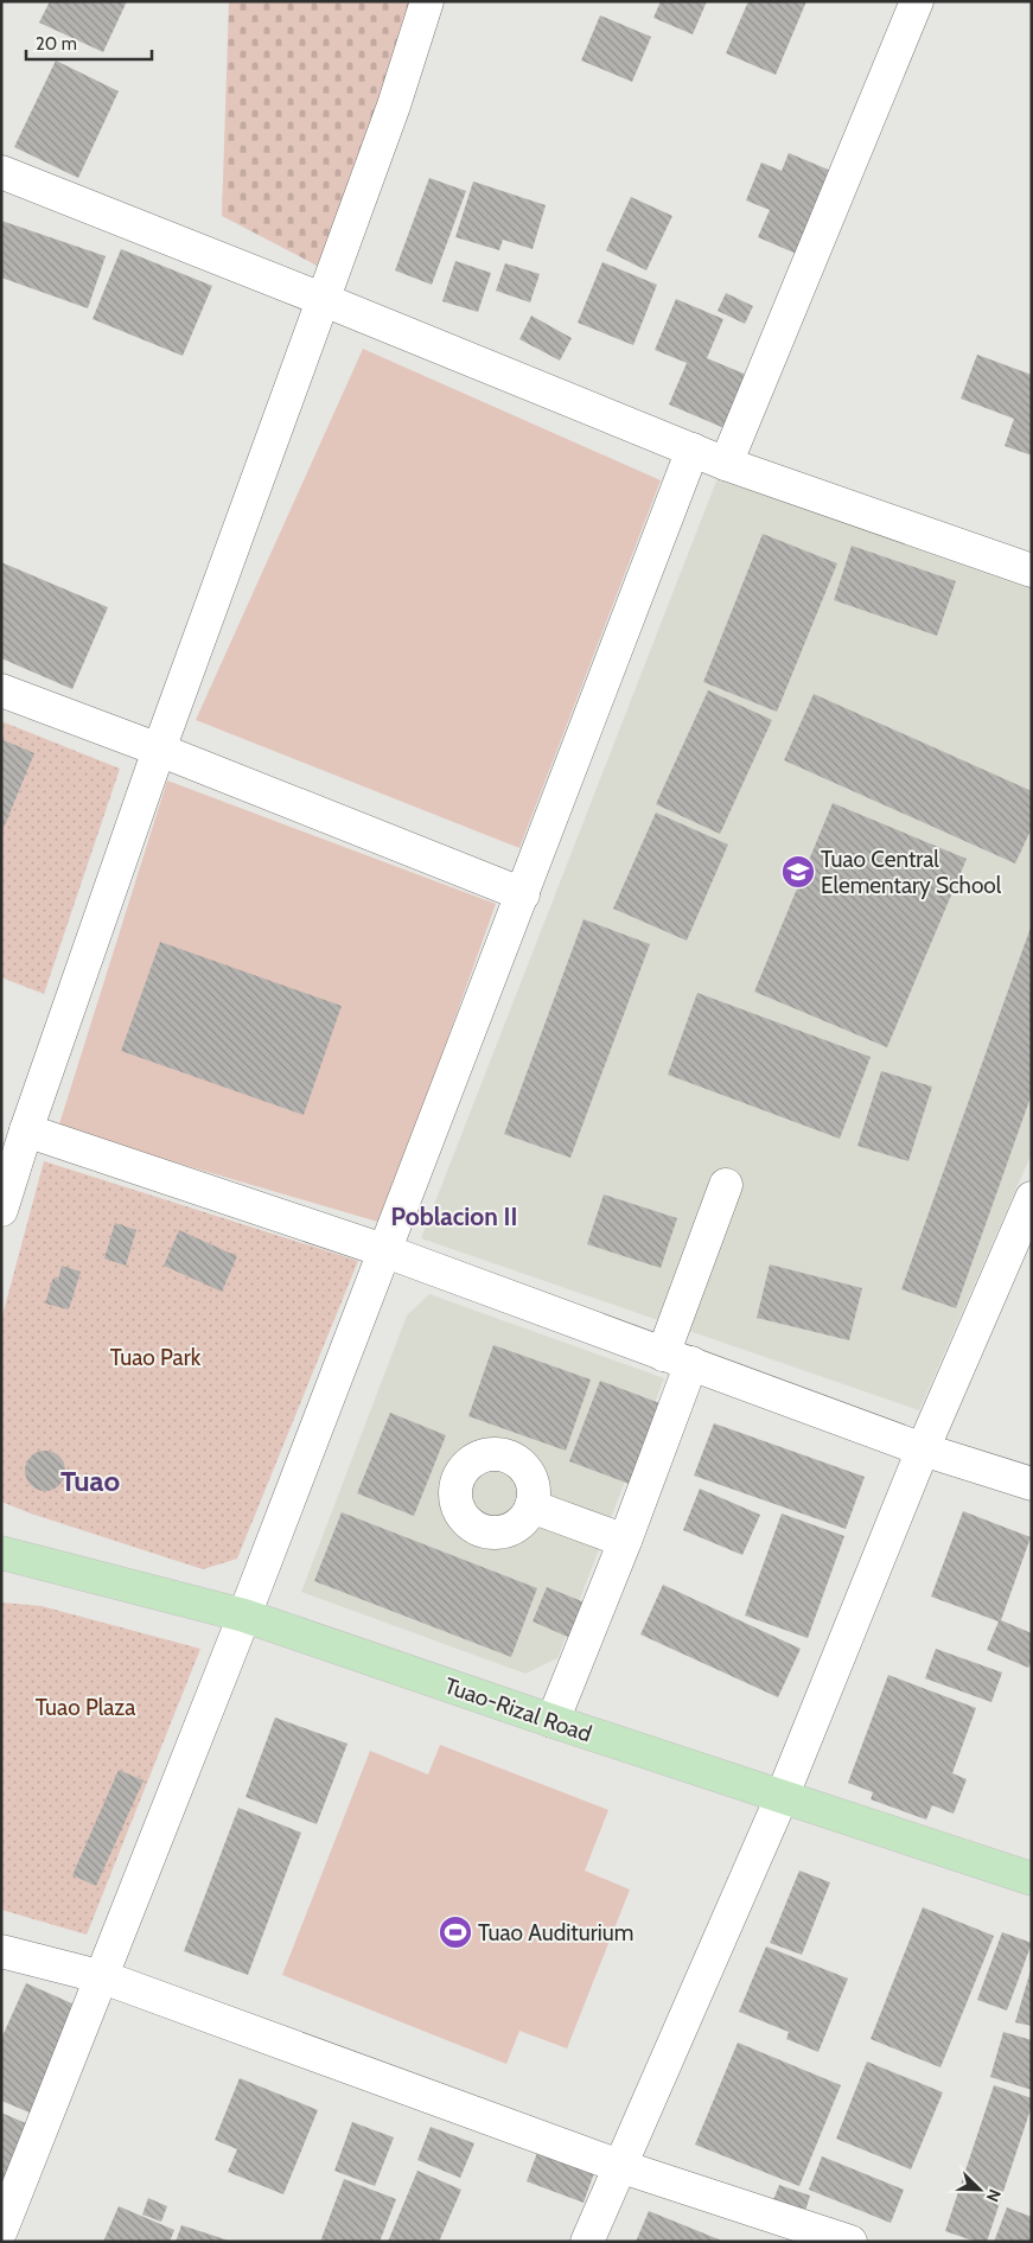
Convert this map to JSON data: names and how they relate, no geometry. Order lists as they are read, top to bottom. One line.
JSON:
{"streets":{"main road":["Tuao-Rizal Road"]},"districts":["Poblacion II","Tuao"],"parks":["Tuao Park","Tuao Plaza"],"places":{"school or university":["Tuao Central Elementary School"],"sports":["Tuao Auditurium"]},"scale_bar":"20 m","north":"bottom right"}
